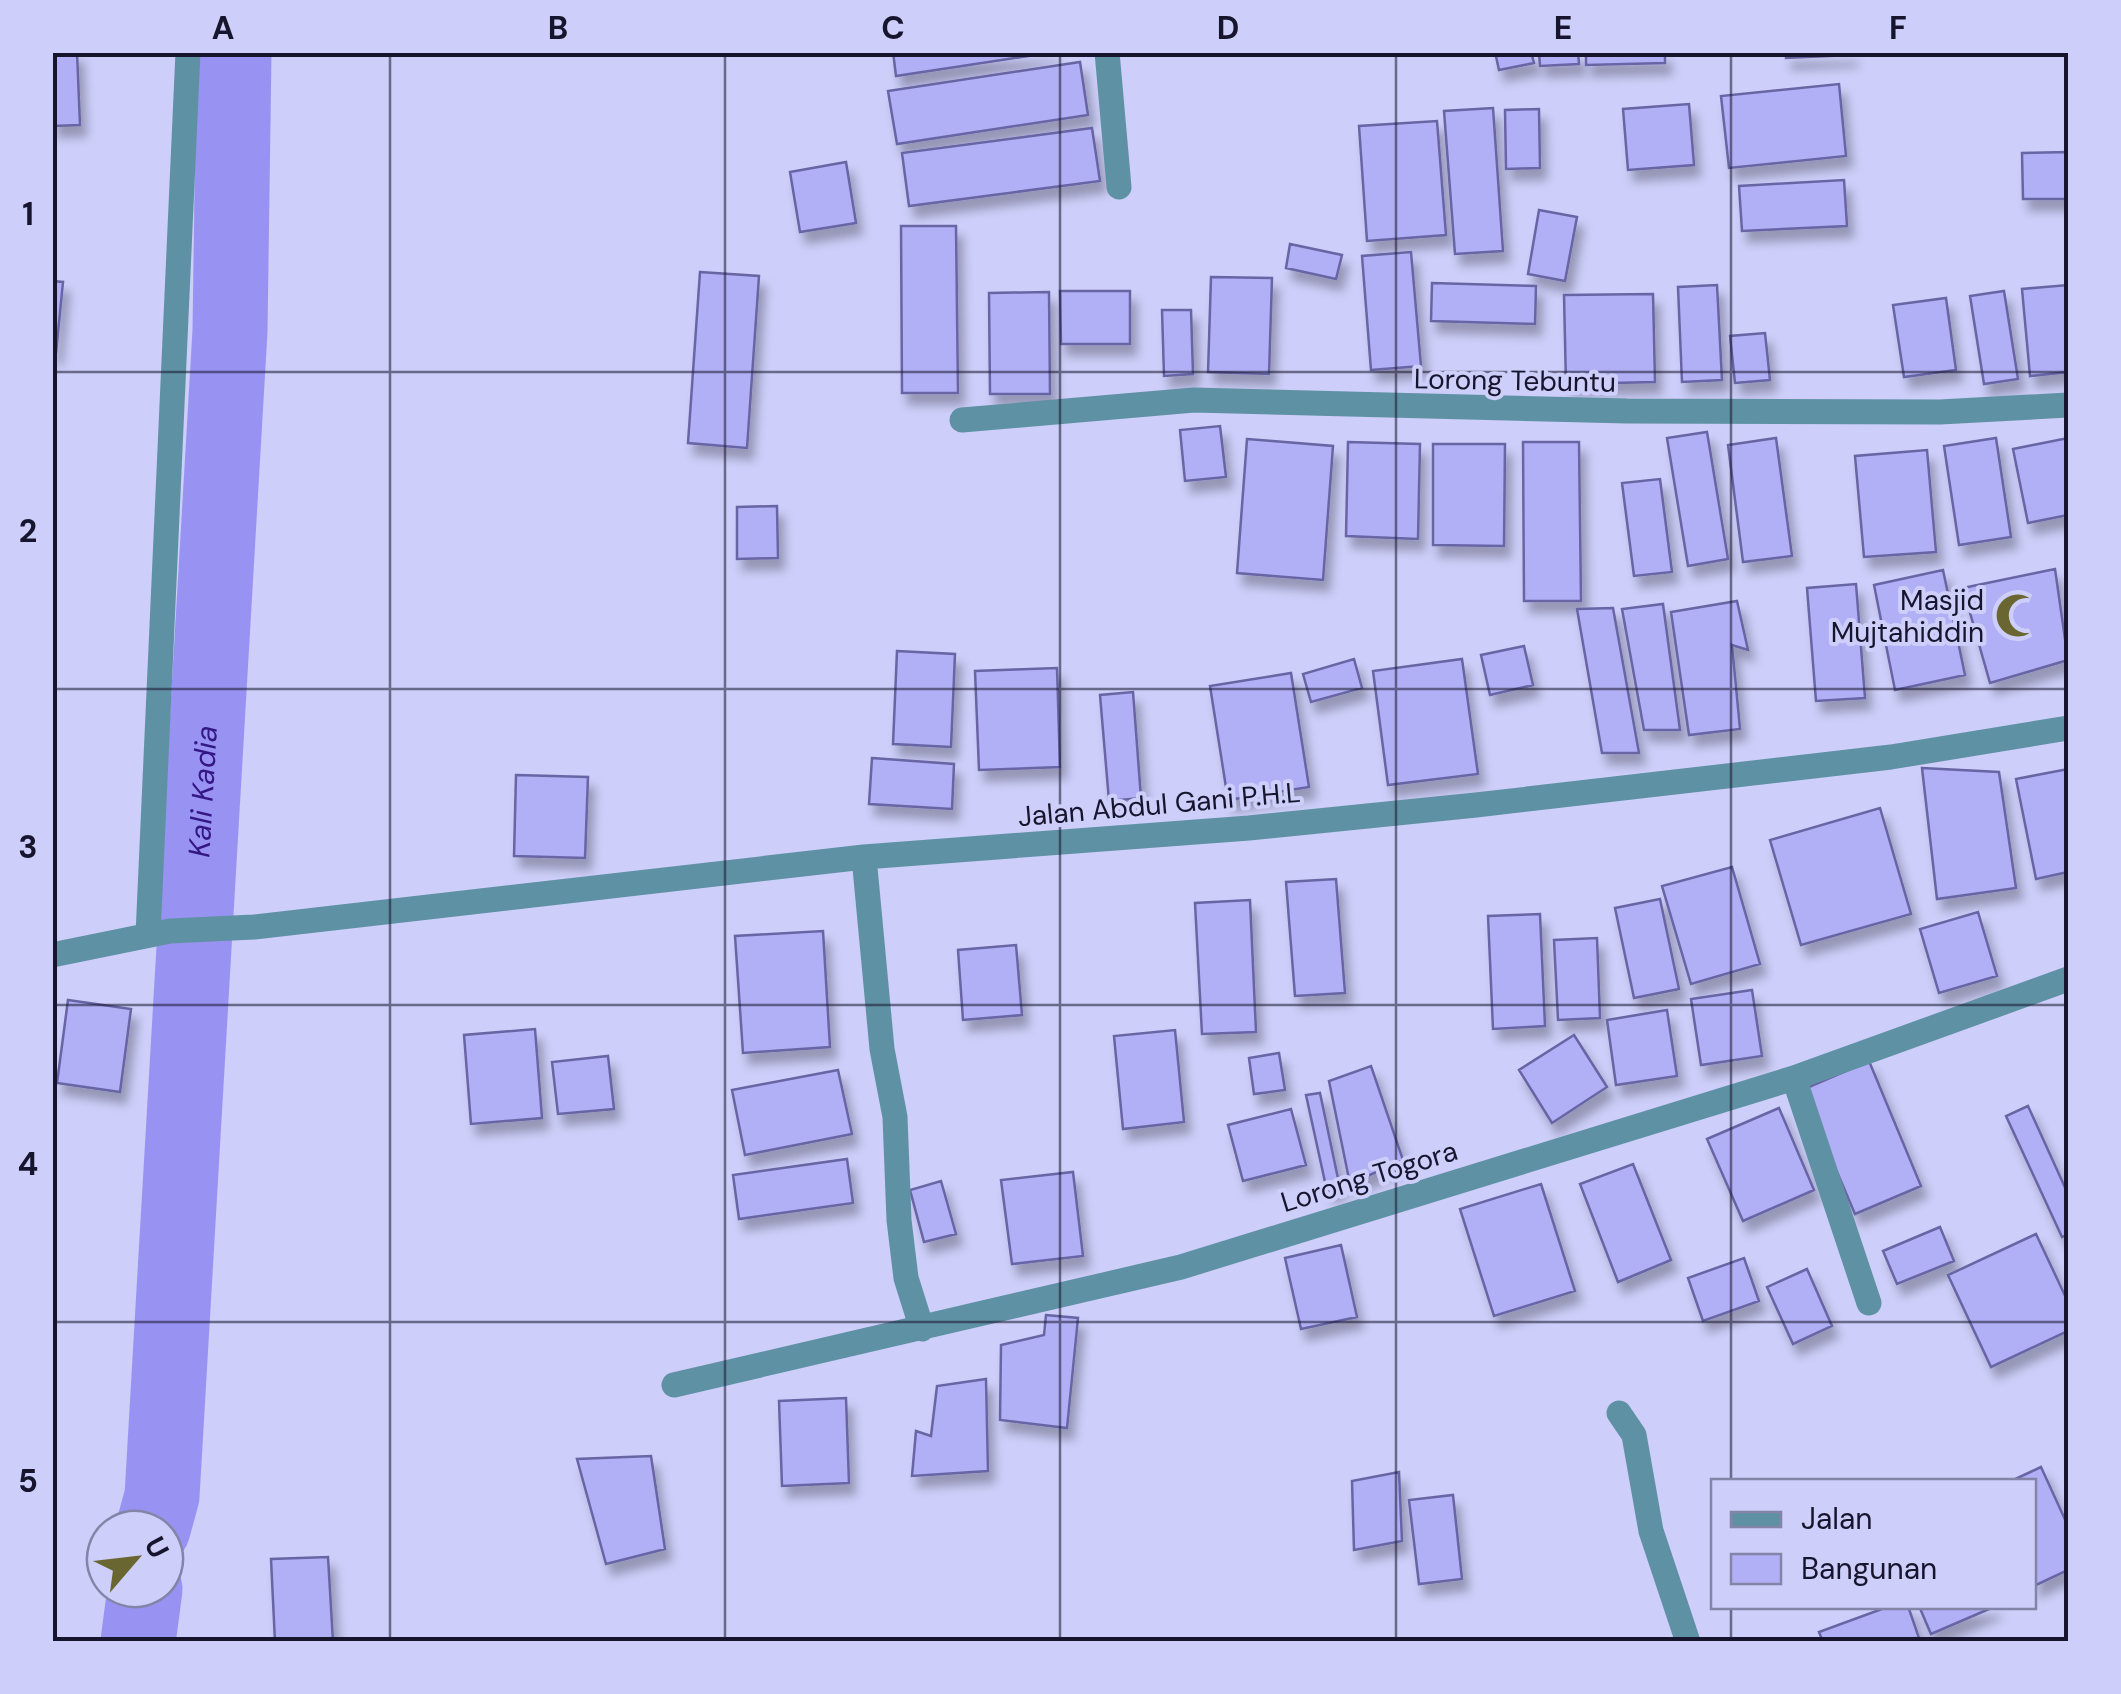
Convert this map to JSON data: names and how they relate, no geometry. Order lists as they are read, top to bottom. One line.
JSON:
{"streets":{"street":["Lorong Tebuntu","Jalan Abdul Gani P.H.L","Lorong Togora"]},"water":["Kali Kadia"],"places":{"mosque":["Masjid Mujtahiddin"]},"legend":["Jalan","Bangunan"],"north":"top right","grid":{"columns":["A","B","C","D","E","F"],"rows":["1","2","3","4","5"]}}
